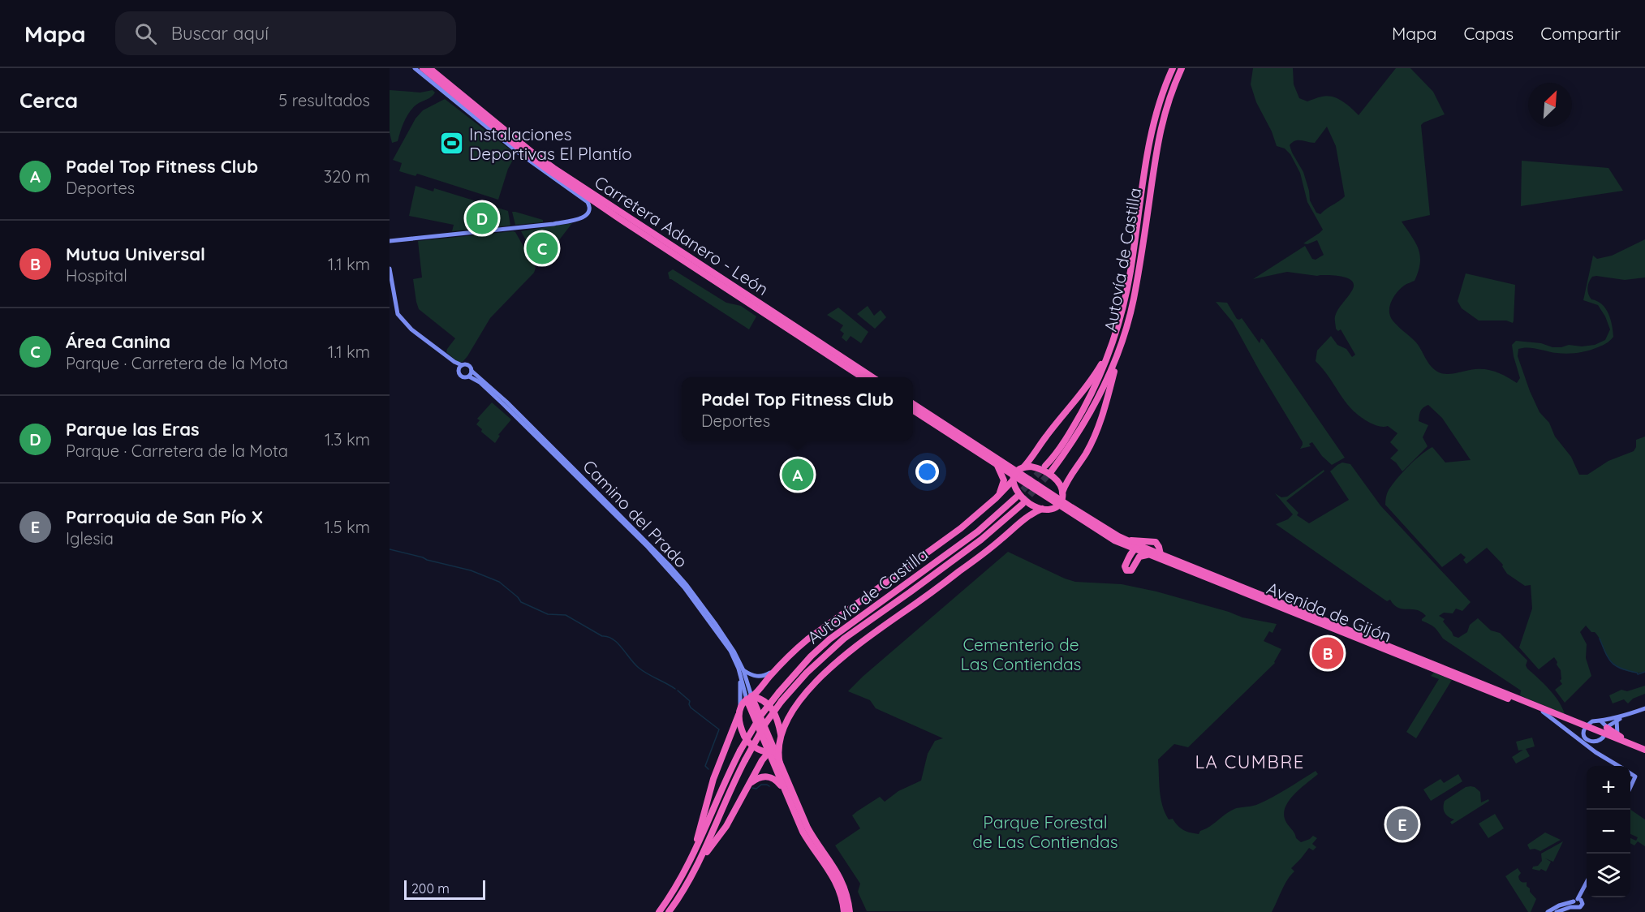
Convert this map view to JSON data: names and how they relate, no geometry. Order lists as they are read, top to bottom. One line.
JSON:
{"streets":{"highway":["Carretera Adanero - León","Autovía de Castilla","Avenida de Gijón"],"main road":["Camino del Prado"]},"districts":["LA CUMBRE"],"parks":["Cementerio de Las Contiendas","Parque Forestal de Las Contiendas"],"places":{"sports":["Instalaciones Deportivas El Plantío"]},"scale_bar":"200 m","north":"top right","page":{"header":"Mapa","search":"Buscar aquí","nav":["Mapa","Capas","Compartir"],"heading":["Cerca","5 resultados"],"list":[{"mark":"A","name":"Padel Top Fitness Club","note":"Deportes","value":"320 m"},{"mark":"B","name":"Mutua Universal","note":"Hospital","value":"1.1 km"},{"mark":"C","name":"Área Canina","note":"Parque · Carretera de la Mota","value":"1.1 km"},{"mark":"D","name":"Parque las Eras","note":"Parque · Carretera de la Mota","value":"1.3 km"},{"mark":"E","name":"Parroquia de San Pío X","note":"Iglesia","value":"1.5 km"}],"pins":["D","C","A","B","E"],"popup":["Padel Top Fitness Club","Deportes"],"map_buttons":["+","−"],"scale":"200 m"}}
